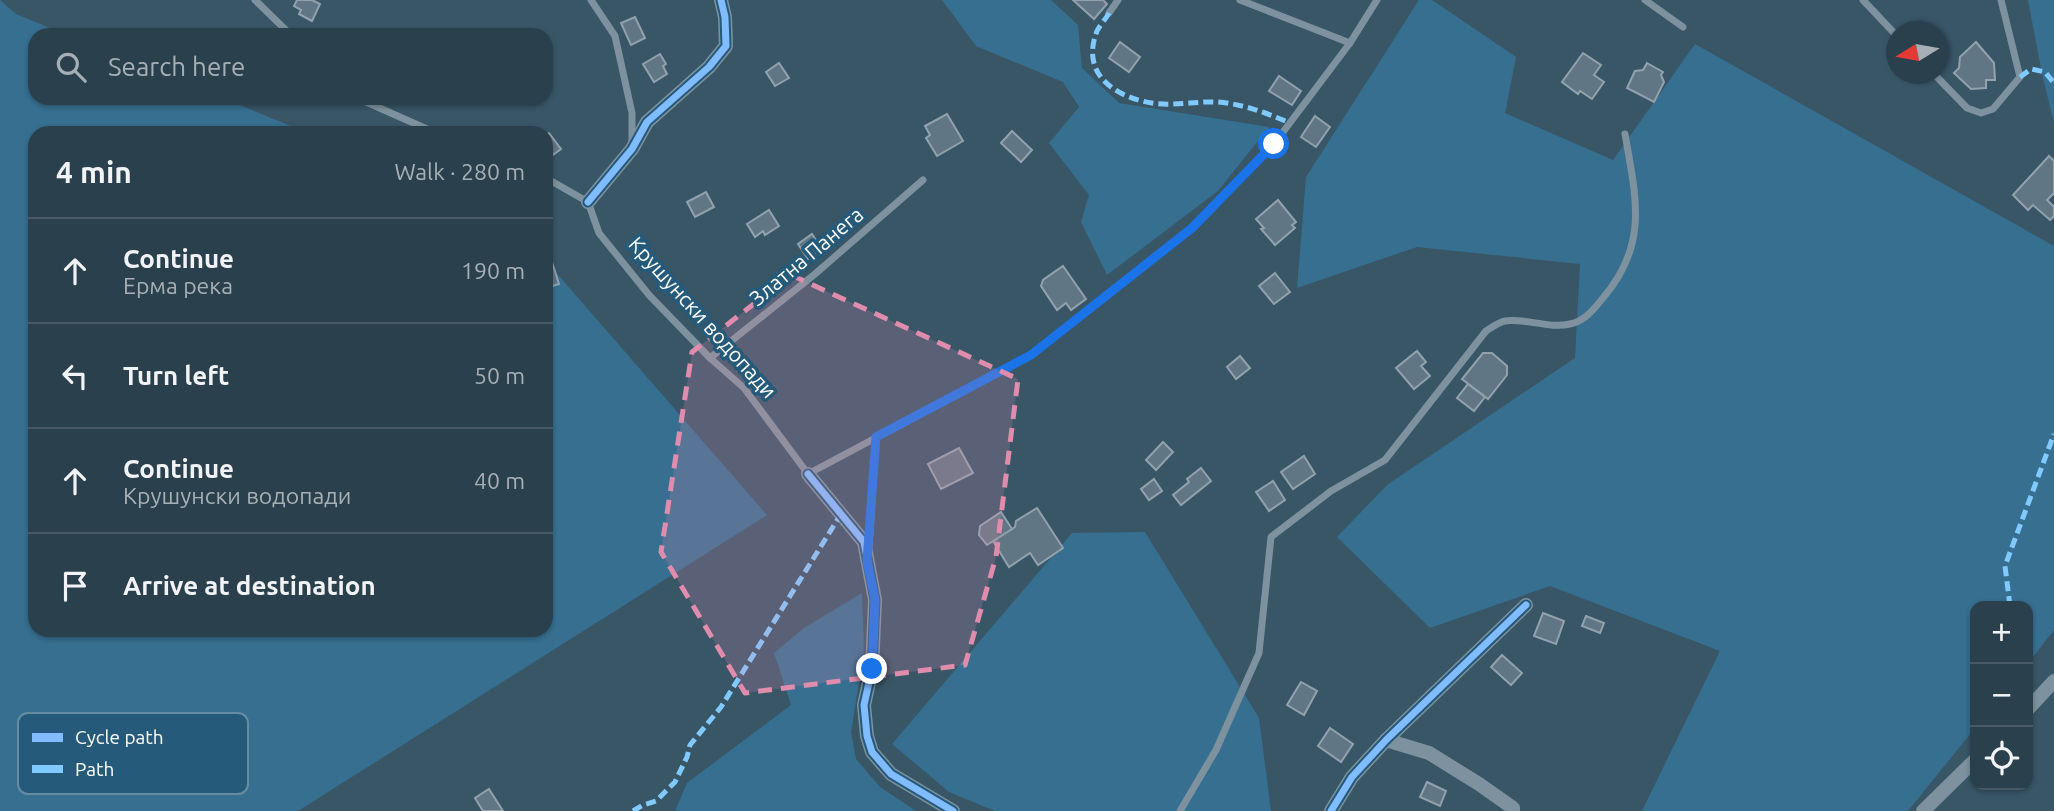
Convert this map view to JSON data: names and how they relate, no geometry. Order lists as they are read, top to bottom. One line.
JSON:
{"streets":{"street":["Крушунски водопади"],"lane":["Златна Панега"]},"crossings":[["Златна Панега","Крушунски водопади"]],"legend":["Cycle path","Path"],"north":"left","page":{"search":"Search here","heading":["4 min","Walk · 280 m"],"list":[["Continue","Ерма река","190 m"],["Turn left","50 m"],["Continue","Крушунски водопади","40 m"],"Arrive at destination"],"map_buttons":["+","−"]}}
